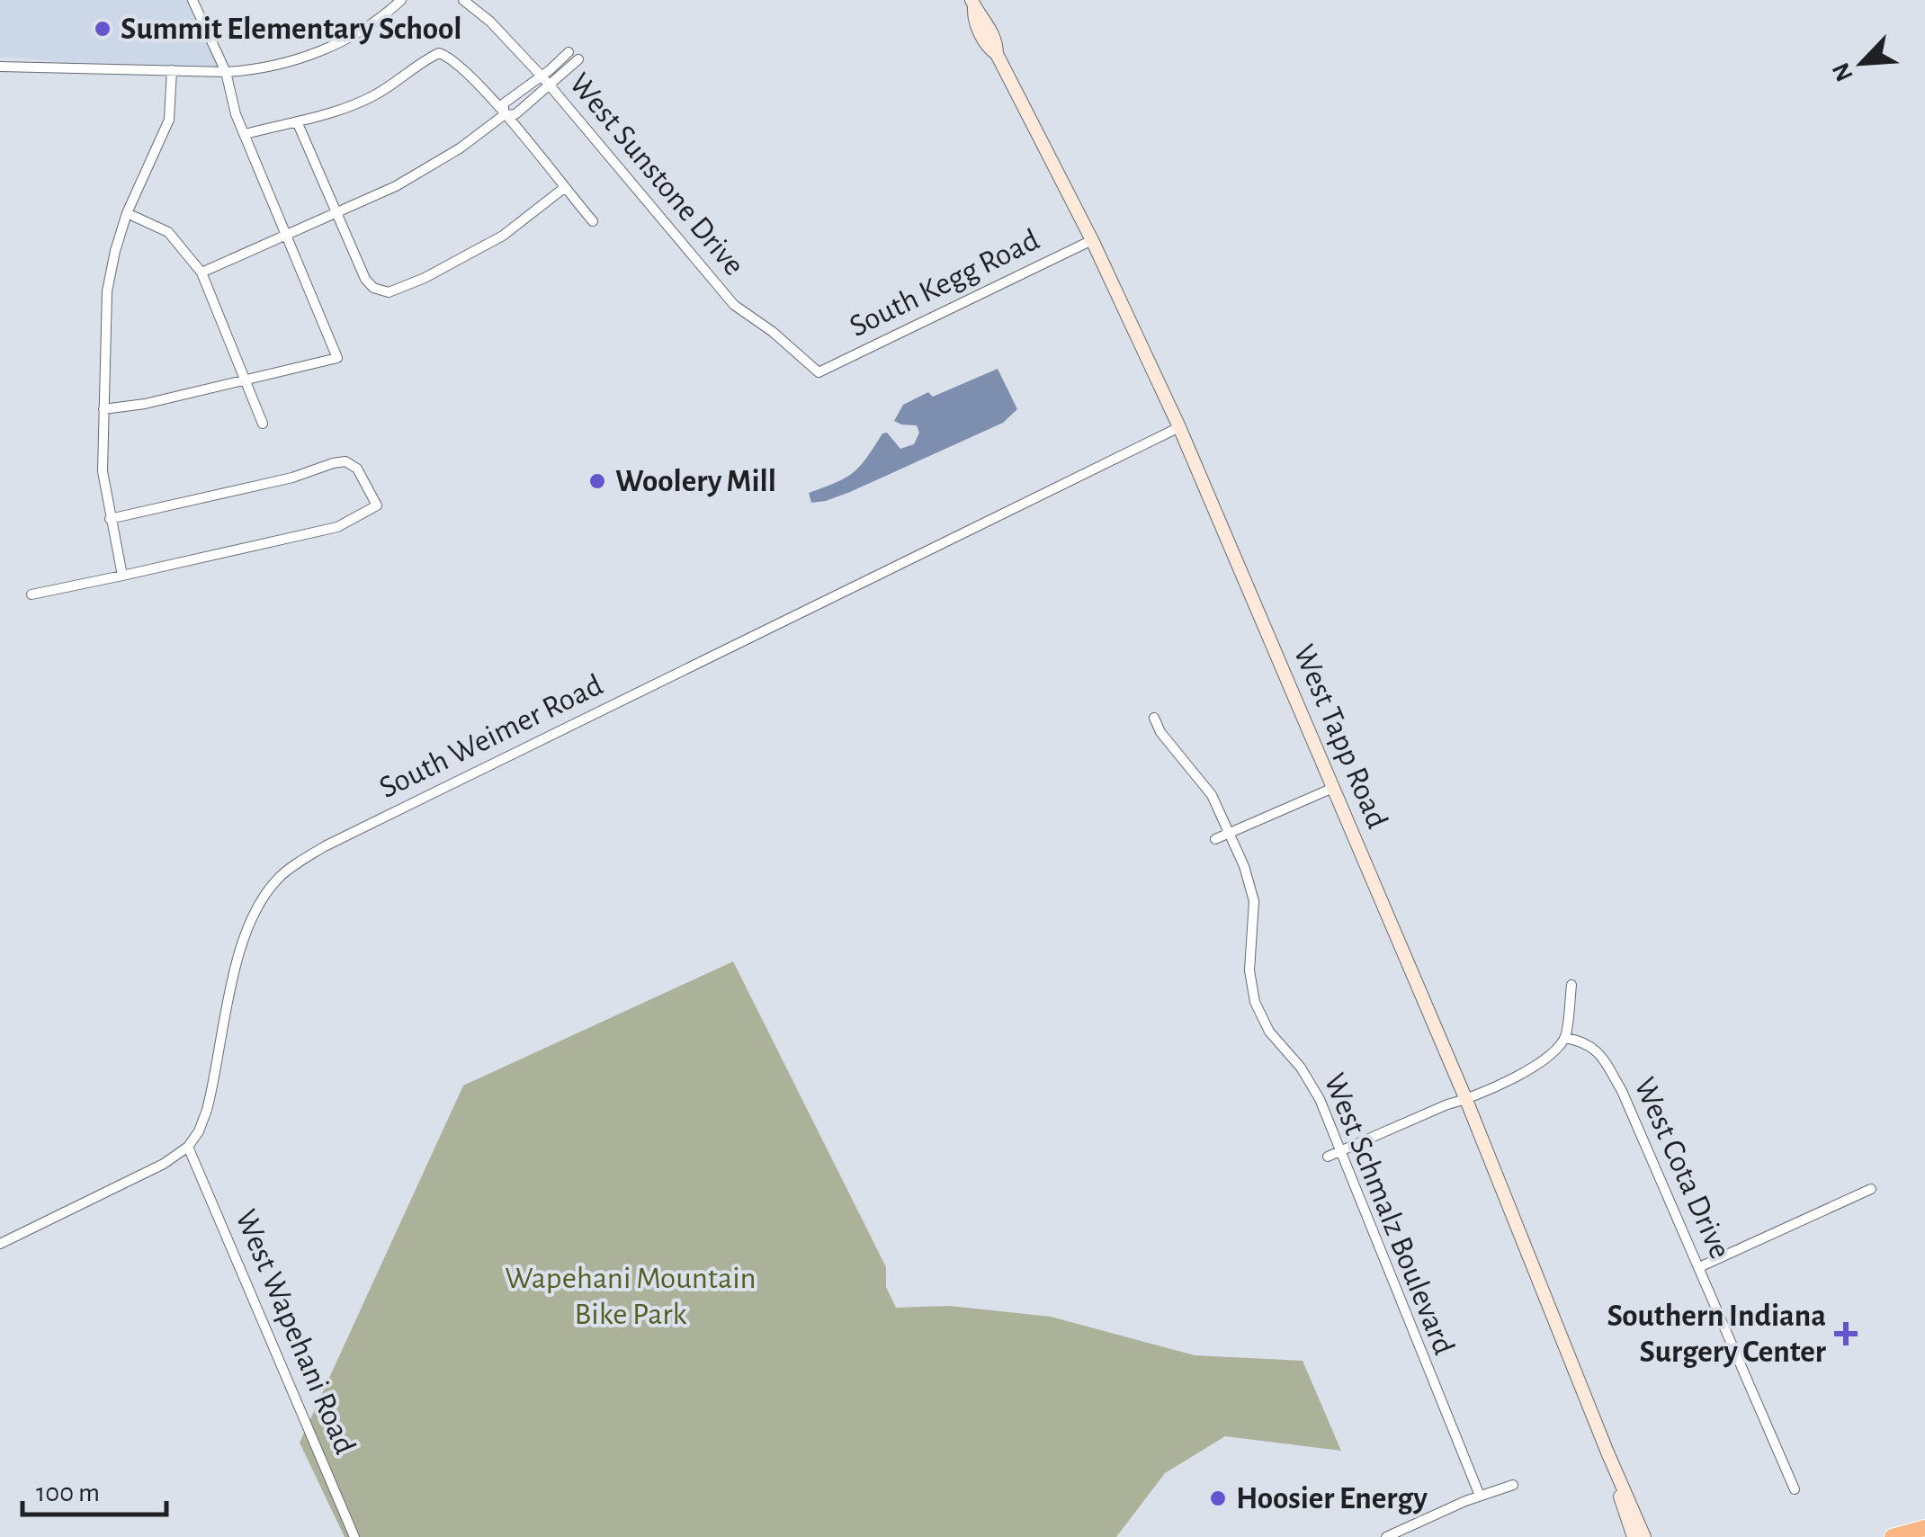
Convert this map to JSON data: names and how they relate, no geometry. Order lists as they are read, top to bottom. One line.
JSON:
{"streets":{"main road":["West Tapp Road"],"street":["West Sunstone Drive","South Kegg Road","South Weimer Road","West Cota Drive","West Schmalz Boulevard","West Wapehani Road"]},"crossings":[["West Sunstone Drive","South Kegg Road"],["South Kegg Road","West Tapp Road"],["South Weimer Road","West Tapp Road"],["South Weimer Road","West Wapehani Road"]],"parks":["Wapehani Mountain Bike Park"],"places":{"other":["Summit Elementary School","Woolery Mill","Hoosier Energy"],"health":["Southern Indiana Surgery Center"]},"scale_bar":"100 m","north":"bottom left"}
